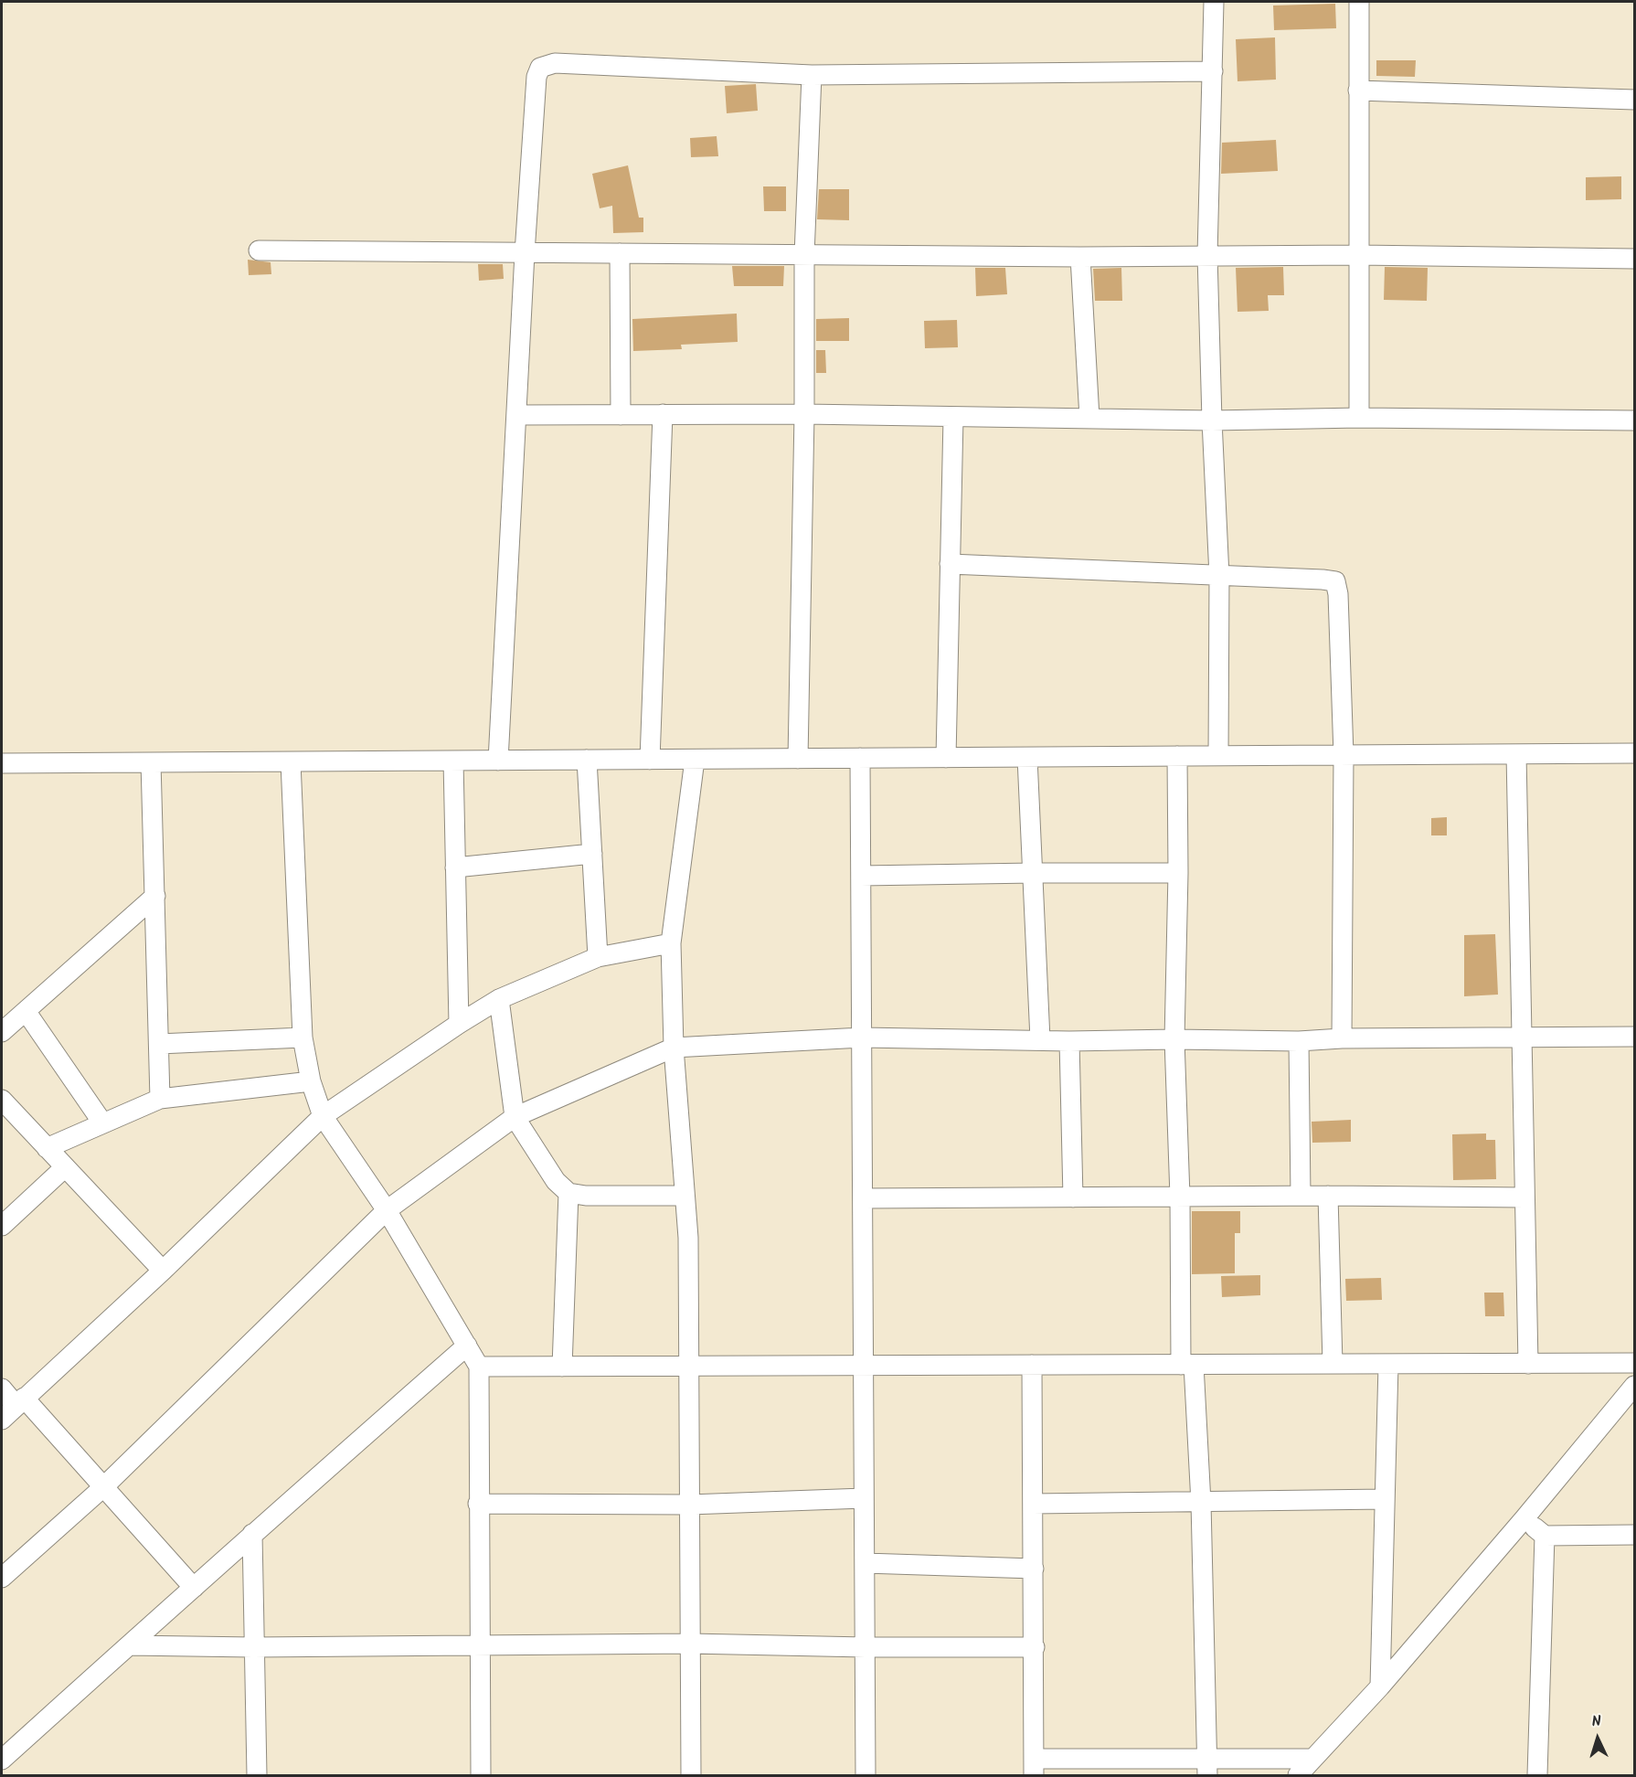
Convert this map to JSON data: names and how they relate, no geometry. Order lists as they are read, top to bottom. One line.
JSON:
{"north":"top"}
